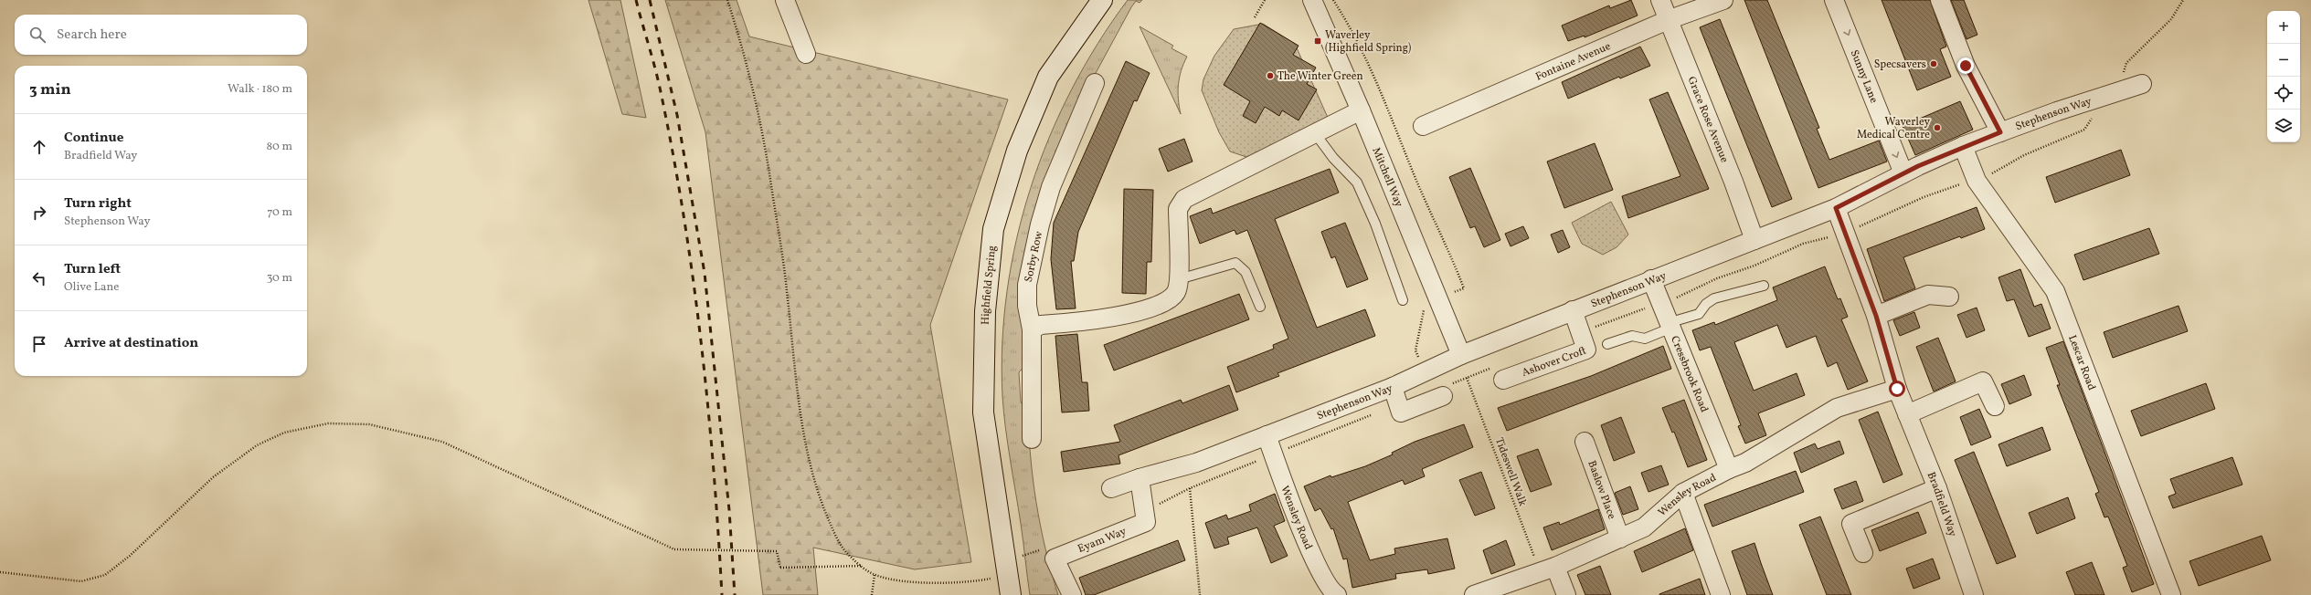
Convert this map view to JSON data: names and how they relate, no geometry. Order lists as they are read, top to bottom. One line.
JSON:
{"streets":{"main road":["Highfield Spring"],"street":["Fontaine Avenue","Sunny Lane","Stephenson Way","Grace Rose Avenue","Mitchell Way","Sorby Row","Ashover Croft","Lescar Road","Cressbrook Road","Baslow Place","Wensley Road","Bradfield Way","Eyam Way"],"path":["Tideswell Walk"]},"crossings":[["Fontaine Avenue","Grace Rose Avenue"],["Sunny Lane","Stephenson Way"],["Stephenson Way","Grace Rose Avenue"],["Stephenson Way","Mitchell Way"],["Stephenson Way","Ashover Croft"],["Stephenson Way","Lescar Road"],["Stephenson Way","Cressbrook Road"],["Stephenson Way","Wensley Road"],["Stephenson Way","Bradfield Way"],["Stephenson Way","Eyam Way"],["Cressbrook Road","Wensley Road"],["Tideswell Walk","Wensley Road"],["Baslow Place","Wensley Road"],["Wensley Road","Bradfield Way"]],"places":{"transit":["Waverley (Highfield Spring)"],"other":["Specsavers","The Winter Green","Waverley Medical Centre"]},"page":{"map_buttons":["+","−"],"search":"Search here","heading":["3 min","Walk · 180 m"],"list":[["Continue","Bradfield Way","80 m"],["Turn right","Stephenson Way","70 m"],["Turn left","Olive Lane","30 m"],"Arrive at destination"]}}
